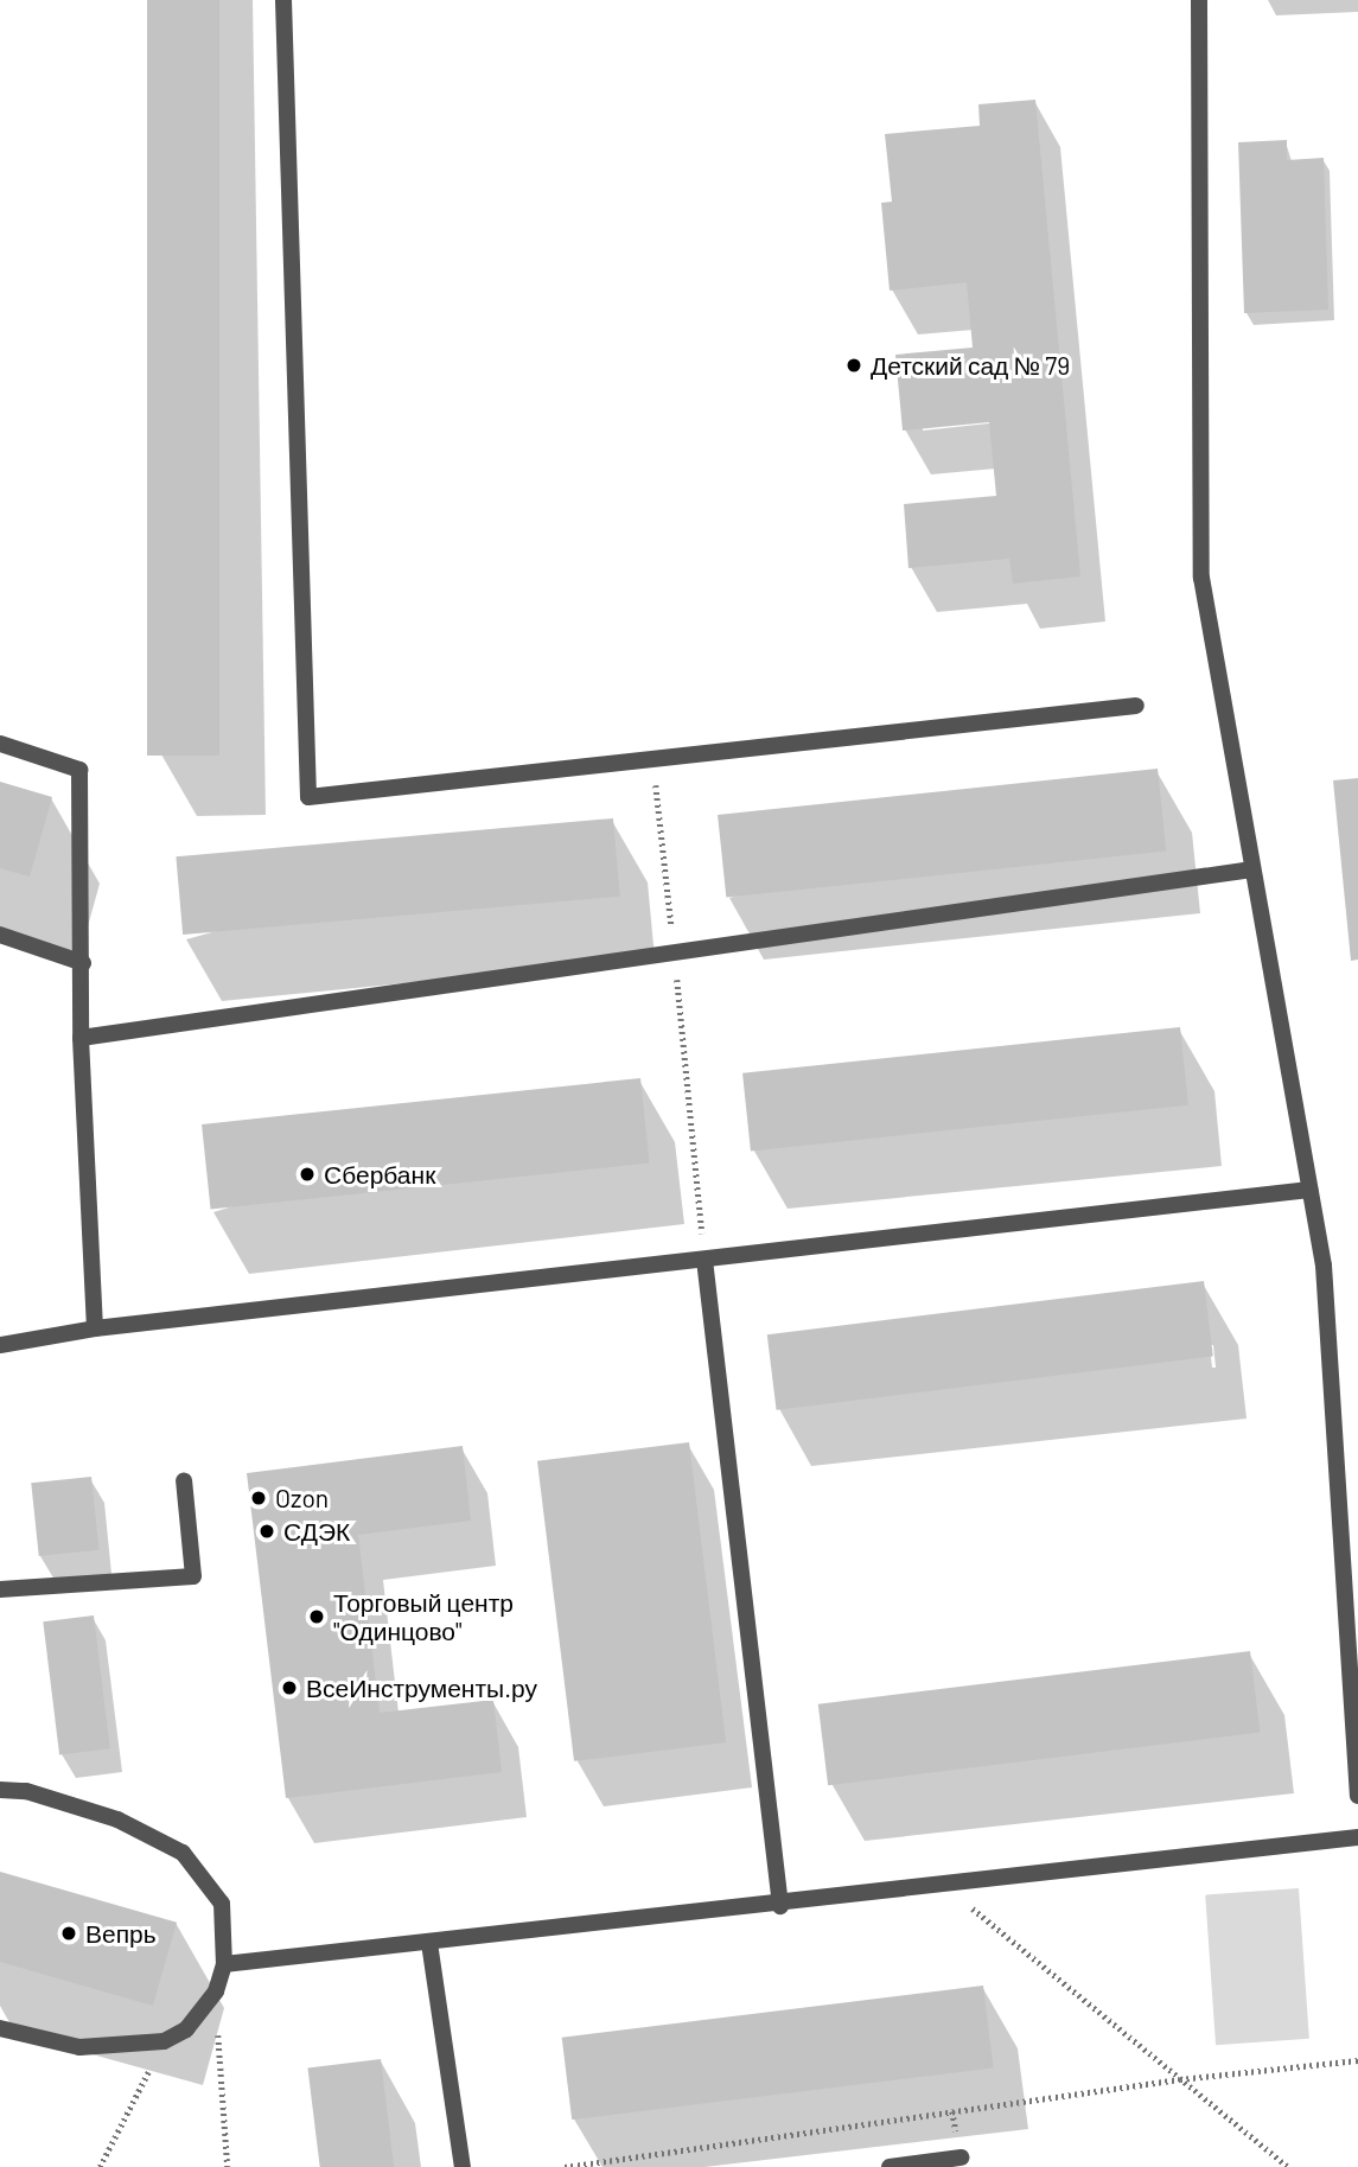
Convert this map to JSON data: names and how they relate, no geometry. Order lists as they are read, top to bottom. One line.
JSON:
{"places":["Детский сад № 79","Сбербанк","Ozon","СДЭК","Торговый центр \"Одинцово\"","ВсеИнструменты.ру","Вепрь"]}
